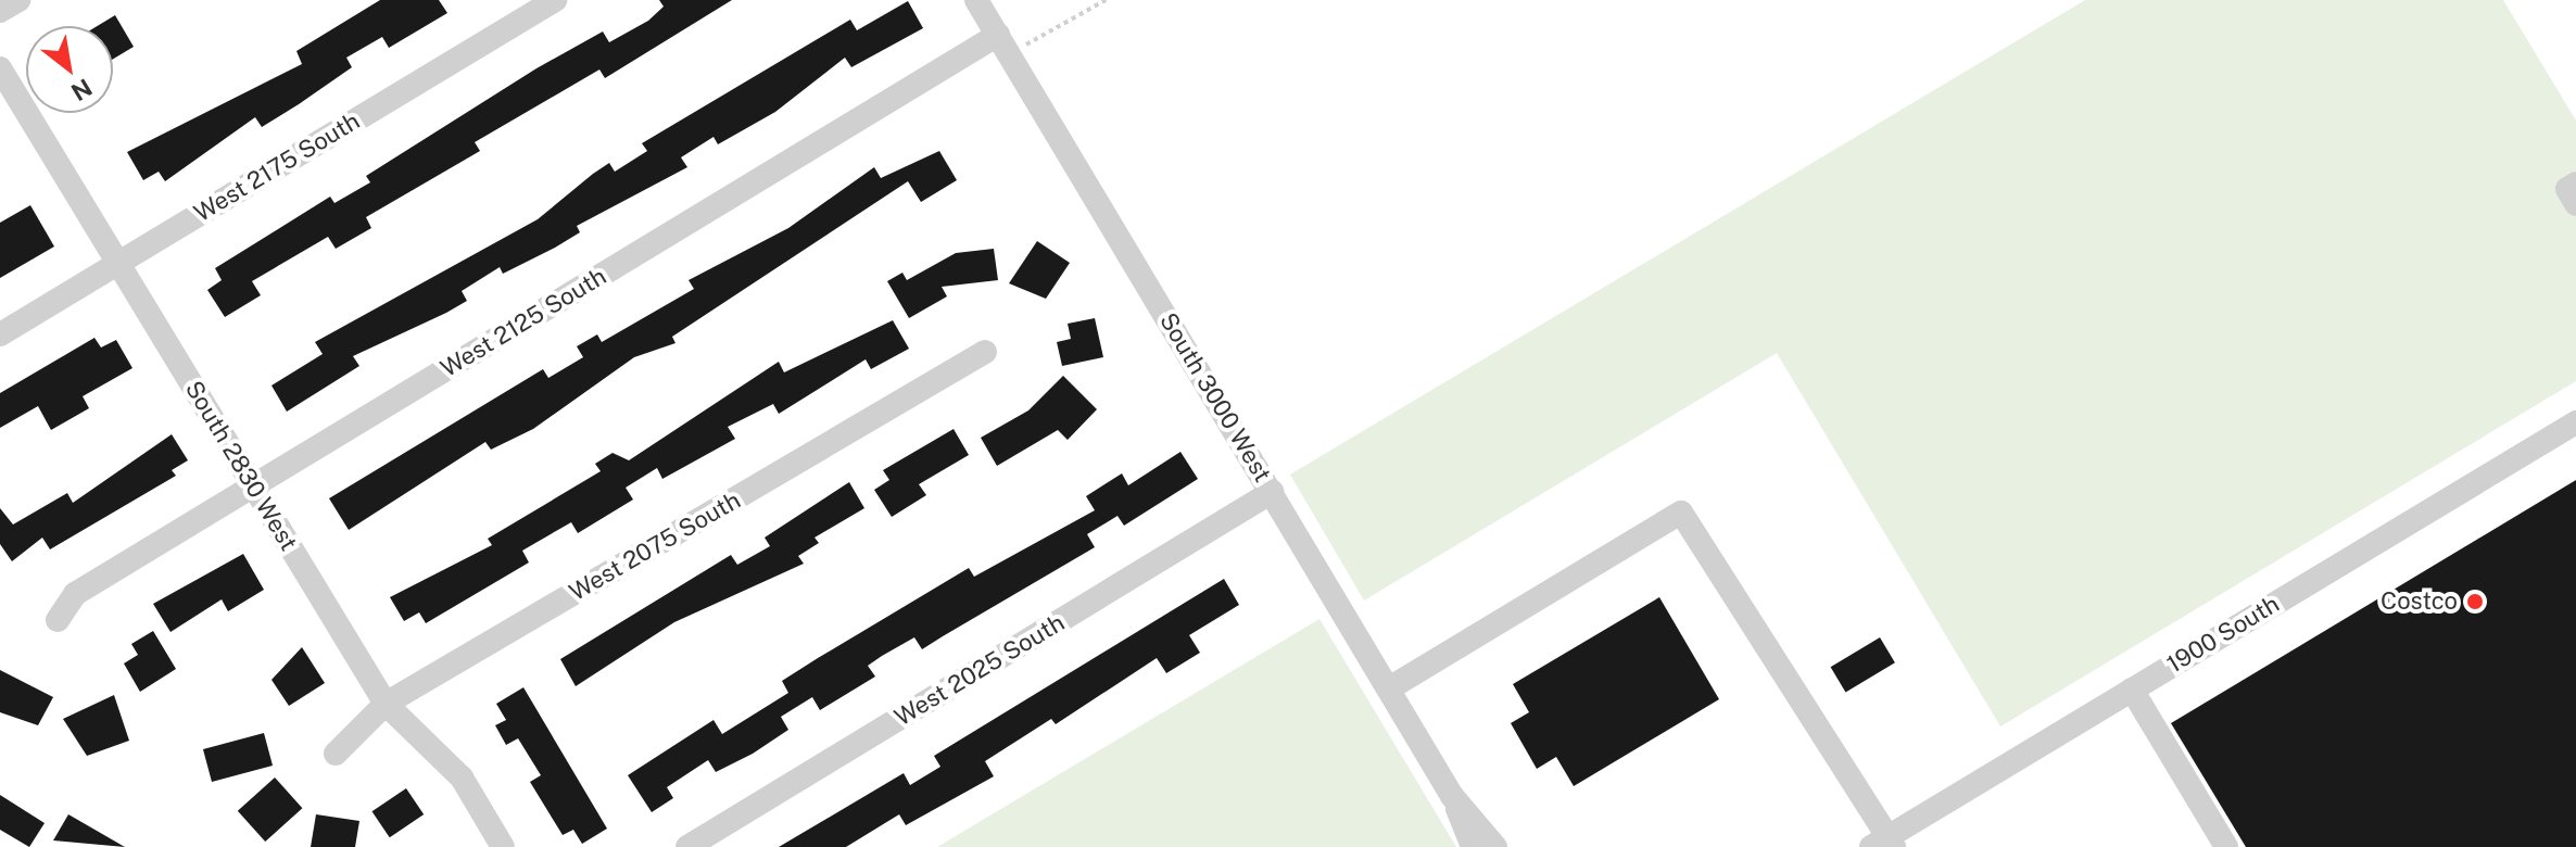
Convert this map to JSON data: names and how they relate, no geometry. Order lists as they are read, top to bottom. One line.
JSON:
{"streets":{"street":["West 2175 South","West 2125 South","South 3000 West","South 2830 West","West 2075 South","1900 South","West 2025 South"]},"crossings":[["West 2175 South","South 2830 West"],["West 2125 South","South 3000 West"],["West 2125 South","South 2830 West"],["South 3000 West","West 2025 South"],["South 2830 West","West 2075 South"]],"places":["Costco"],"north":"bottom right"}
